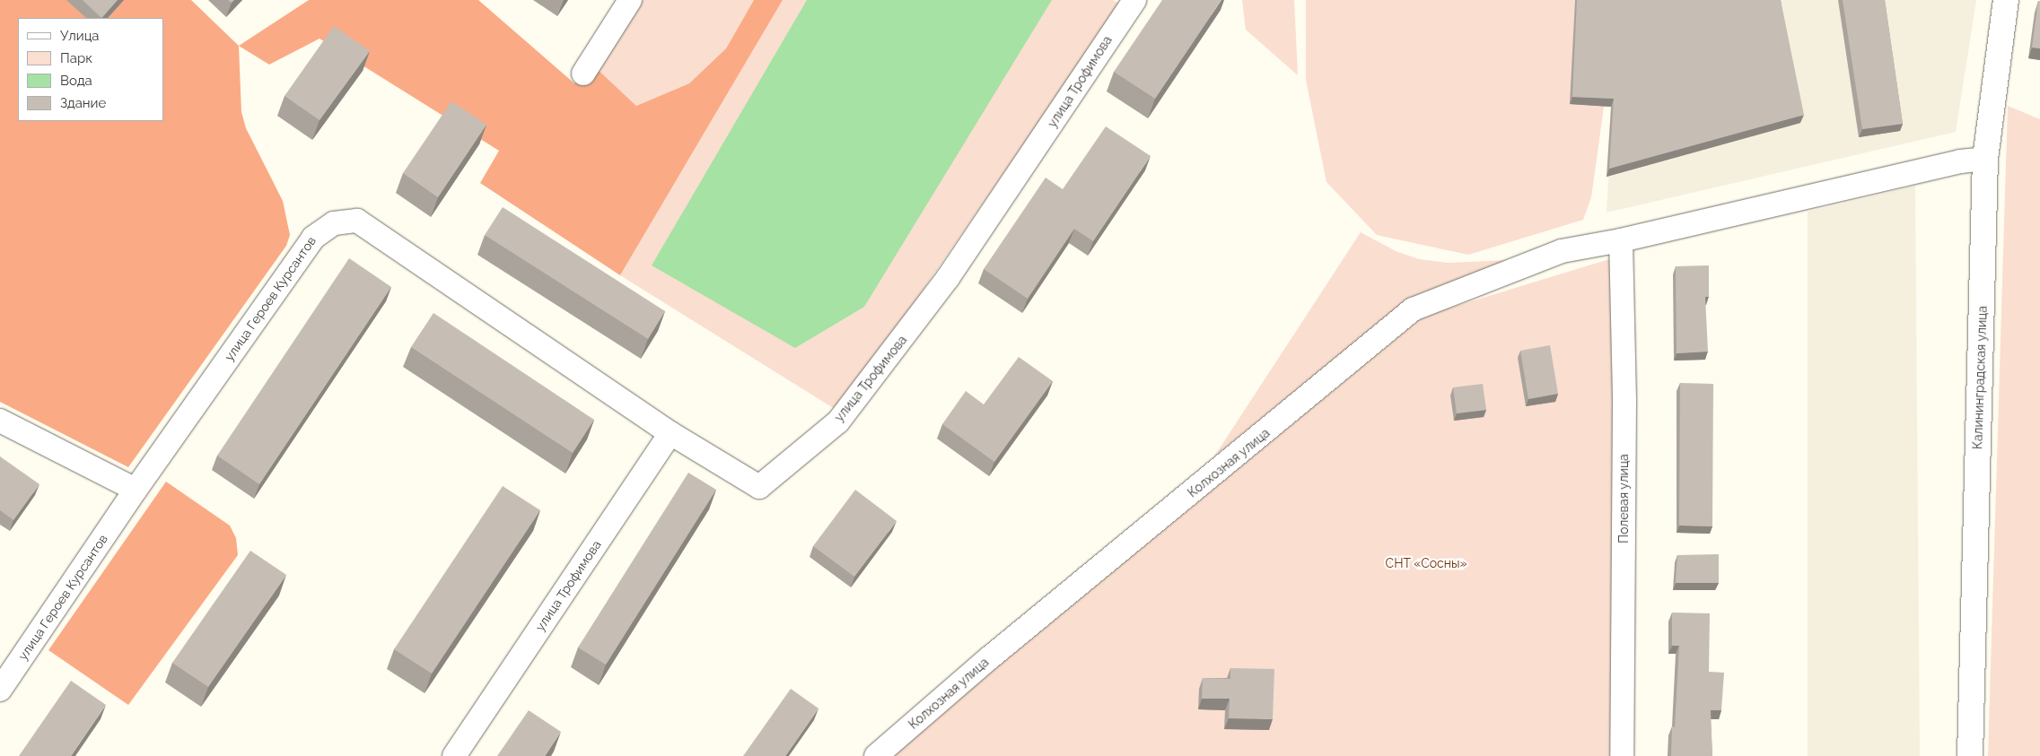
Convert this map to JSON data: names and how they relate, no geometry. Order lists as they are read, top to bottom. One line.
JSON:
{"streets":{"street":["улица Трофимова","улица Героев Курсантов","Калининградская улица","Колхозная улица","Полевая улица"]},"crossings":[["улица Трофимова","улица Героев Курсантов"],["Калининградская улица","Колхозная улица"],["Колхозная улица","Полевая улица"]],"parks":["СНТ «Сосны»"],"legend":["Улица","Парк","Вода","Здание"]}
